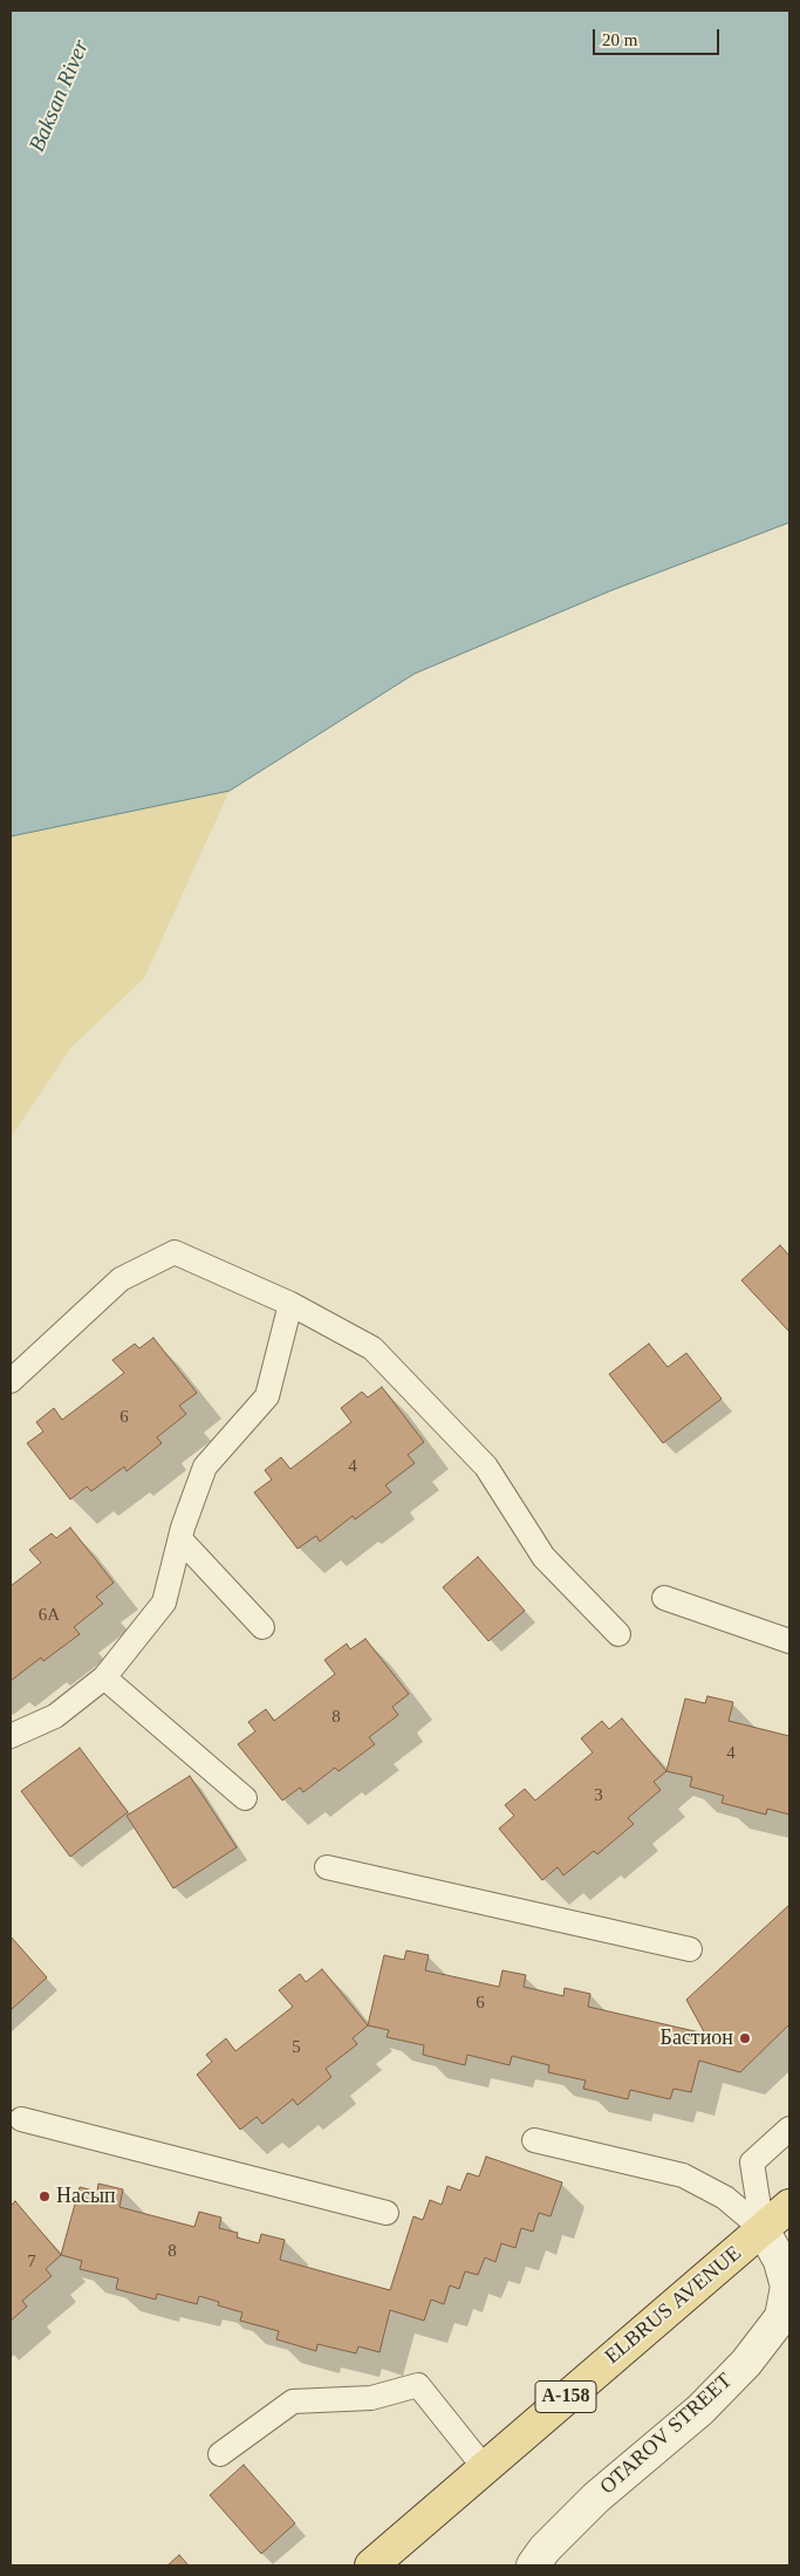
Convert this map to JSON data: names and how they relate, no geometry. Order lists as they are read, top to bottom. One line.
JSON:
{"streets":{"main road":["ELBRUS AVENUE","А-158"],"street":["OTAROV STREET"]},"crossings":[["ELBRUS AVENUE","OTAROV STREET"]],"water":["Baksan River"],"places":["Бастион","Насып"],"house_numbers":["6","4","6А","8","4","3","6","5","8","7"],"scale_bar":"20 m"}
